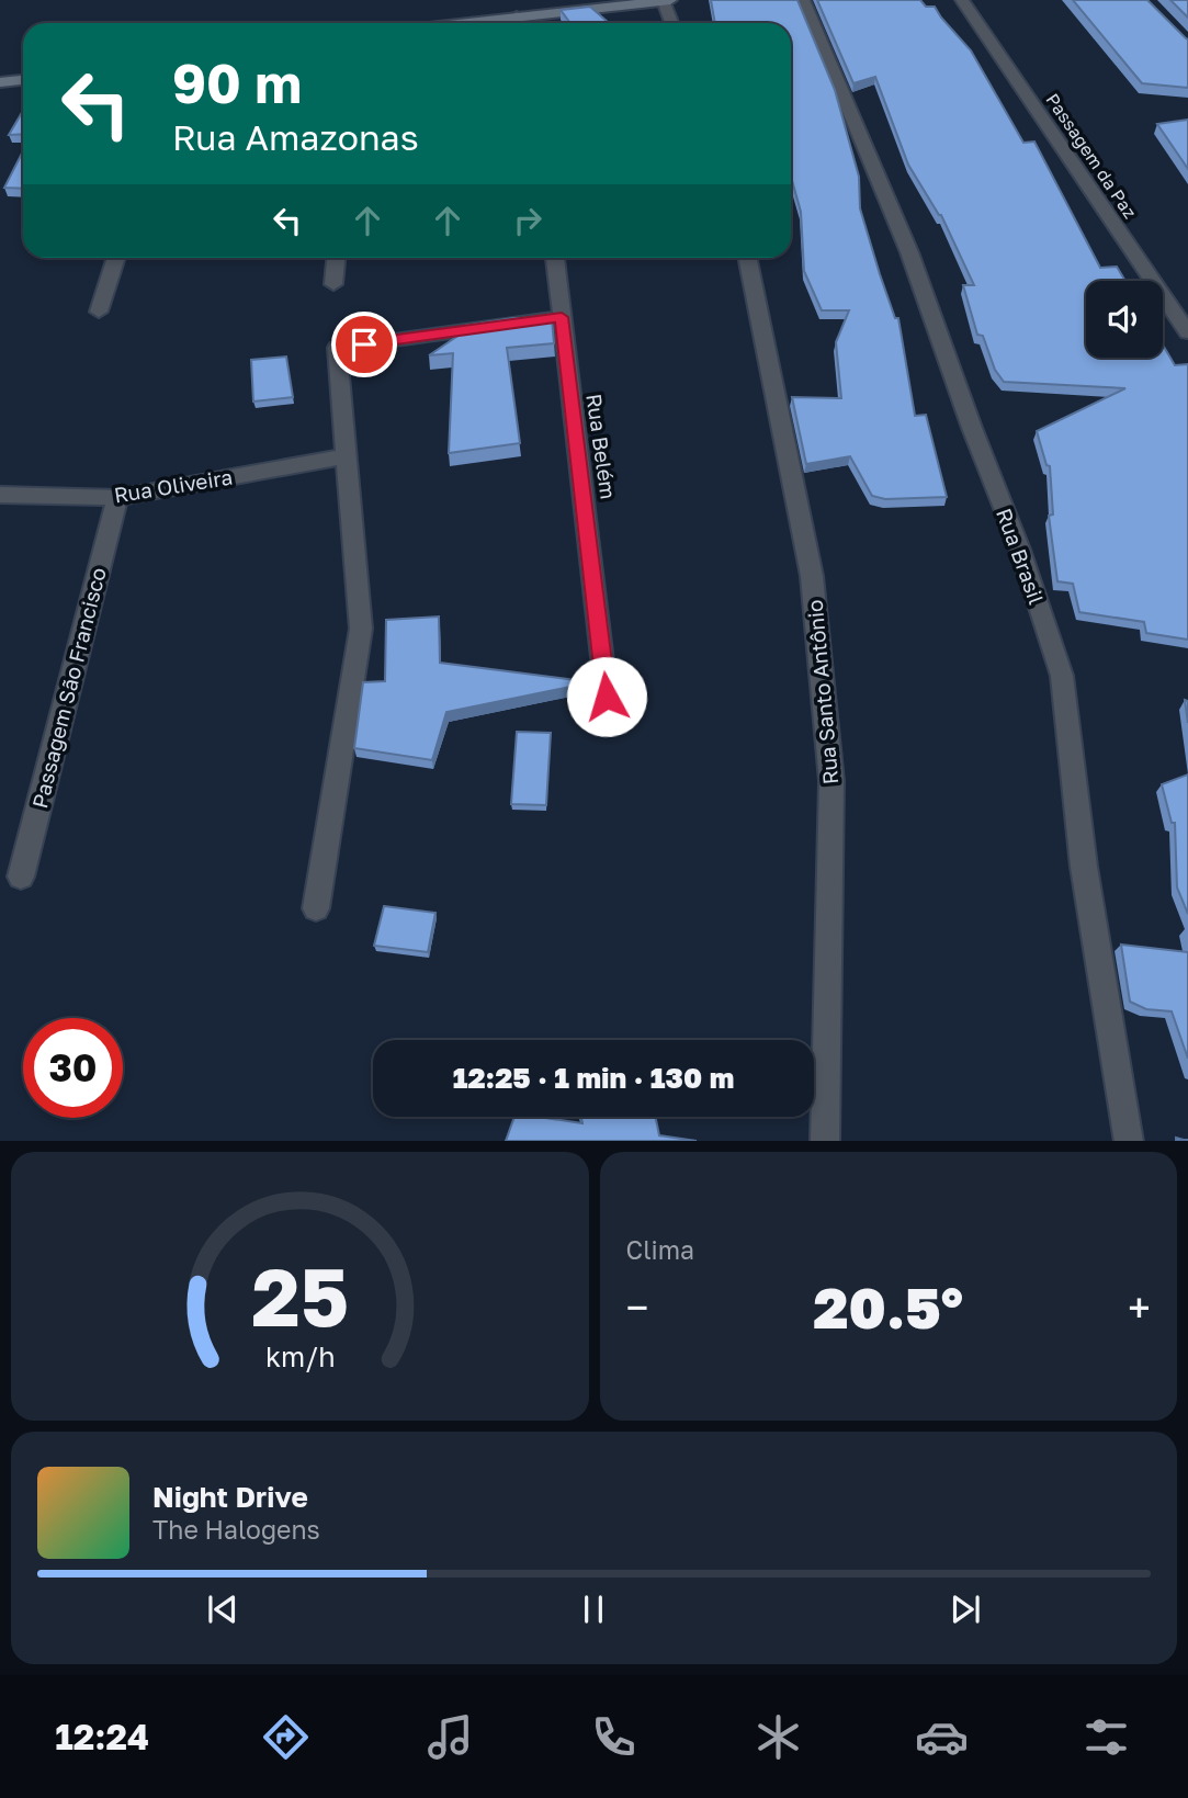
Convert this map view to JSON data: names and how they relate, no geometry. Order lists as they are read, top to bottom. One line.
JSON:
{"streets":{"street":["Passagem da Paz","Rua Belém","Rua Oliveira","Rua Brasil","Passagem São Francisco","Rua Santo Antônio"]},"crossings":[["Rua Oliveira","Passagem São Francisco"]],"page":{"turn":["90 m","Rua Amazonas"],"limit":"30","trip":"12:25 · 1 min · 130 m","tile":"Clima","heat":["−","20.5°","+"],"song":["Night Drive","The Halogens"],"tabs":"12:24","gauge":["25","km/h"]}}
